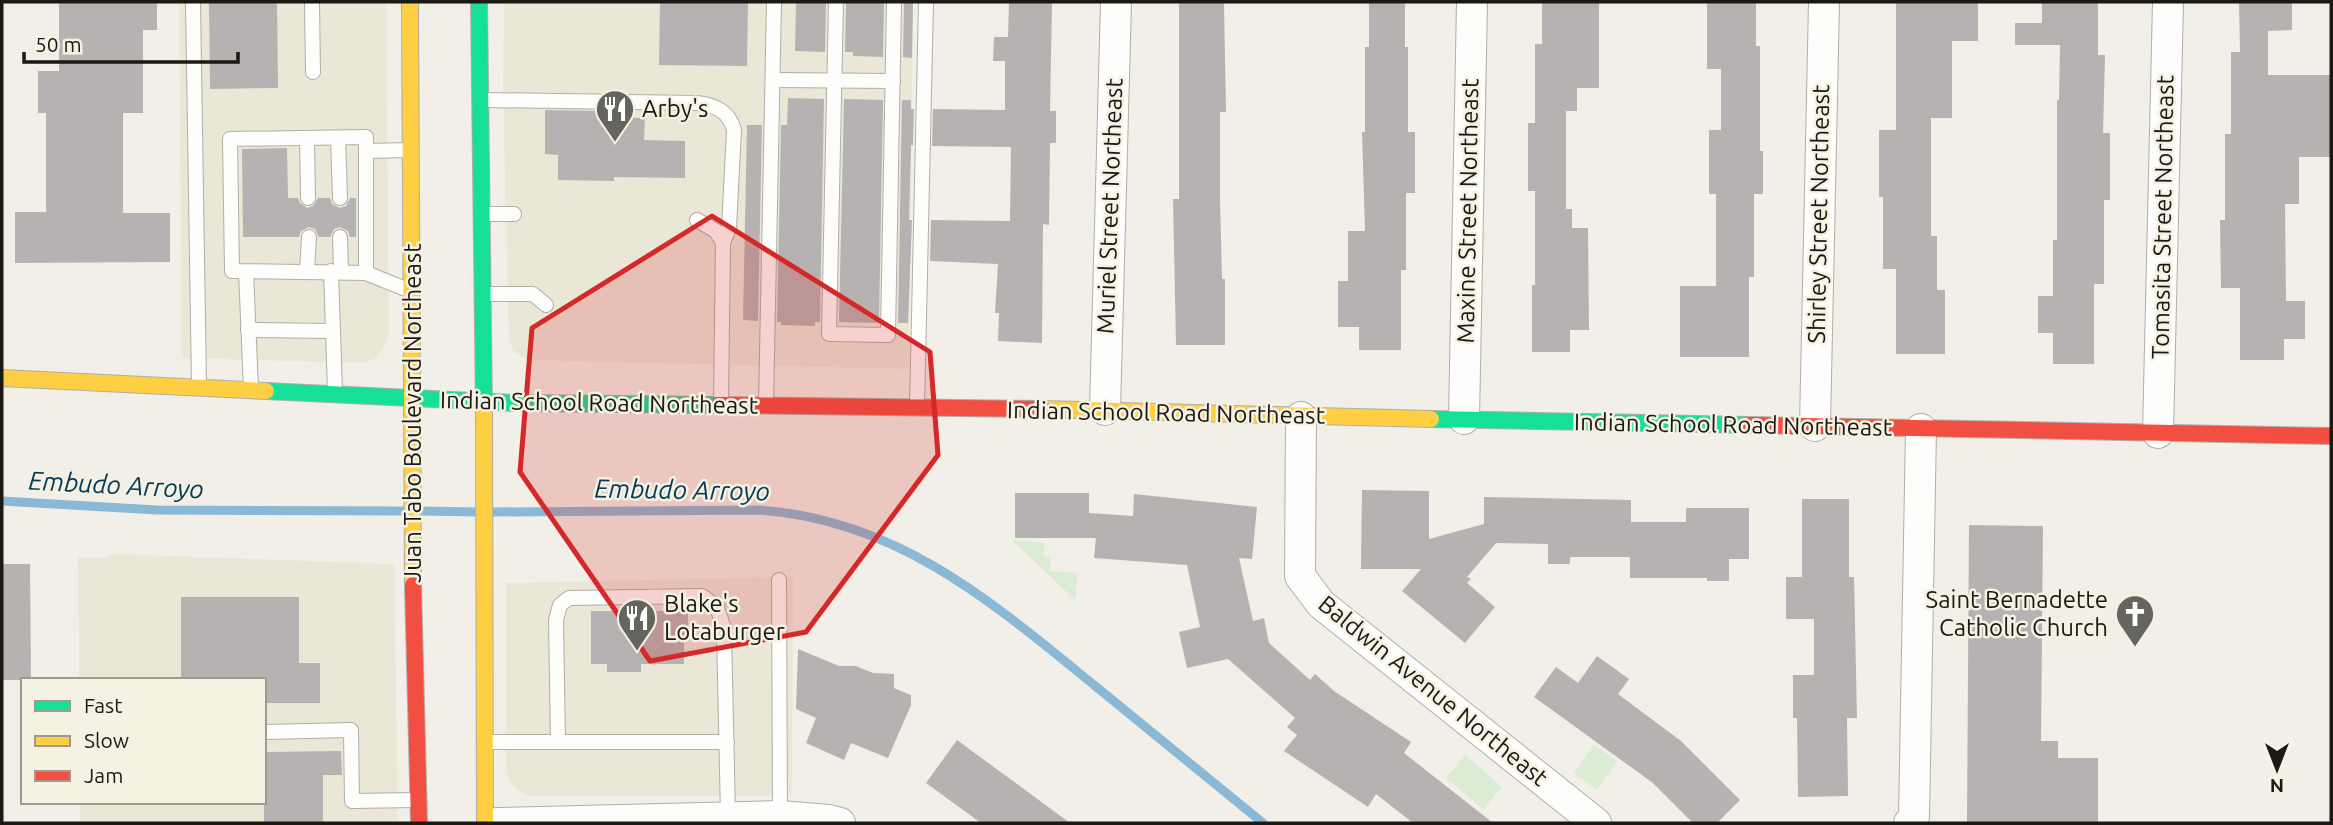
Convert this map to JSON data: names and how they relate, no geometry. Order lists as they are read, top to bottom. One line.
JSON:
{"streets":{"street":["Muriel Street Northeast","Maxine Street Northeast","Shirley Street Northeast","Tomasita Street Northeast","Indian School Road Northeast","Juan Tabo Boulevard Northeast","Baldwin Avenue Northeast"]},"crossings":[["Muriel Street Northeast","Indian School Road Northeast"],["Maxine Street Northeast","Indian School Road Northeast"],["Shirley Street Northeast","Indian School Road Northeast"],["Tomasita Street Northeast","Indian School Road Northeast"],["Indian School Road Northeast","Juan Tabo Boulevard Northeast"],["Indian School Road Northeast","Baldwin Avenue Northeast"]],"water":["Embudo Arroyo"],"places":{"restaurant":["Arby's","Blake's Lotaburger"],"church":["Saint Bernadette Catholic Church"]},"legend":["Fast","Slow","Jam"],"scale_bar":"50 m","north":"bottom"}
